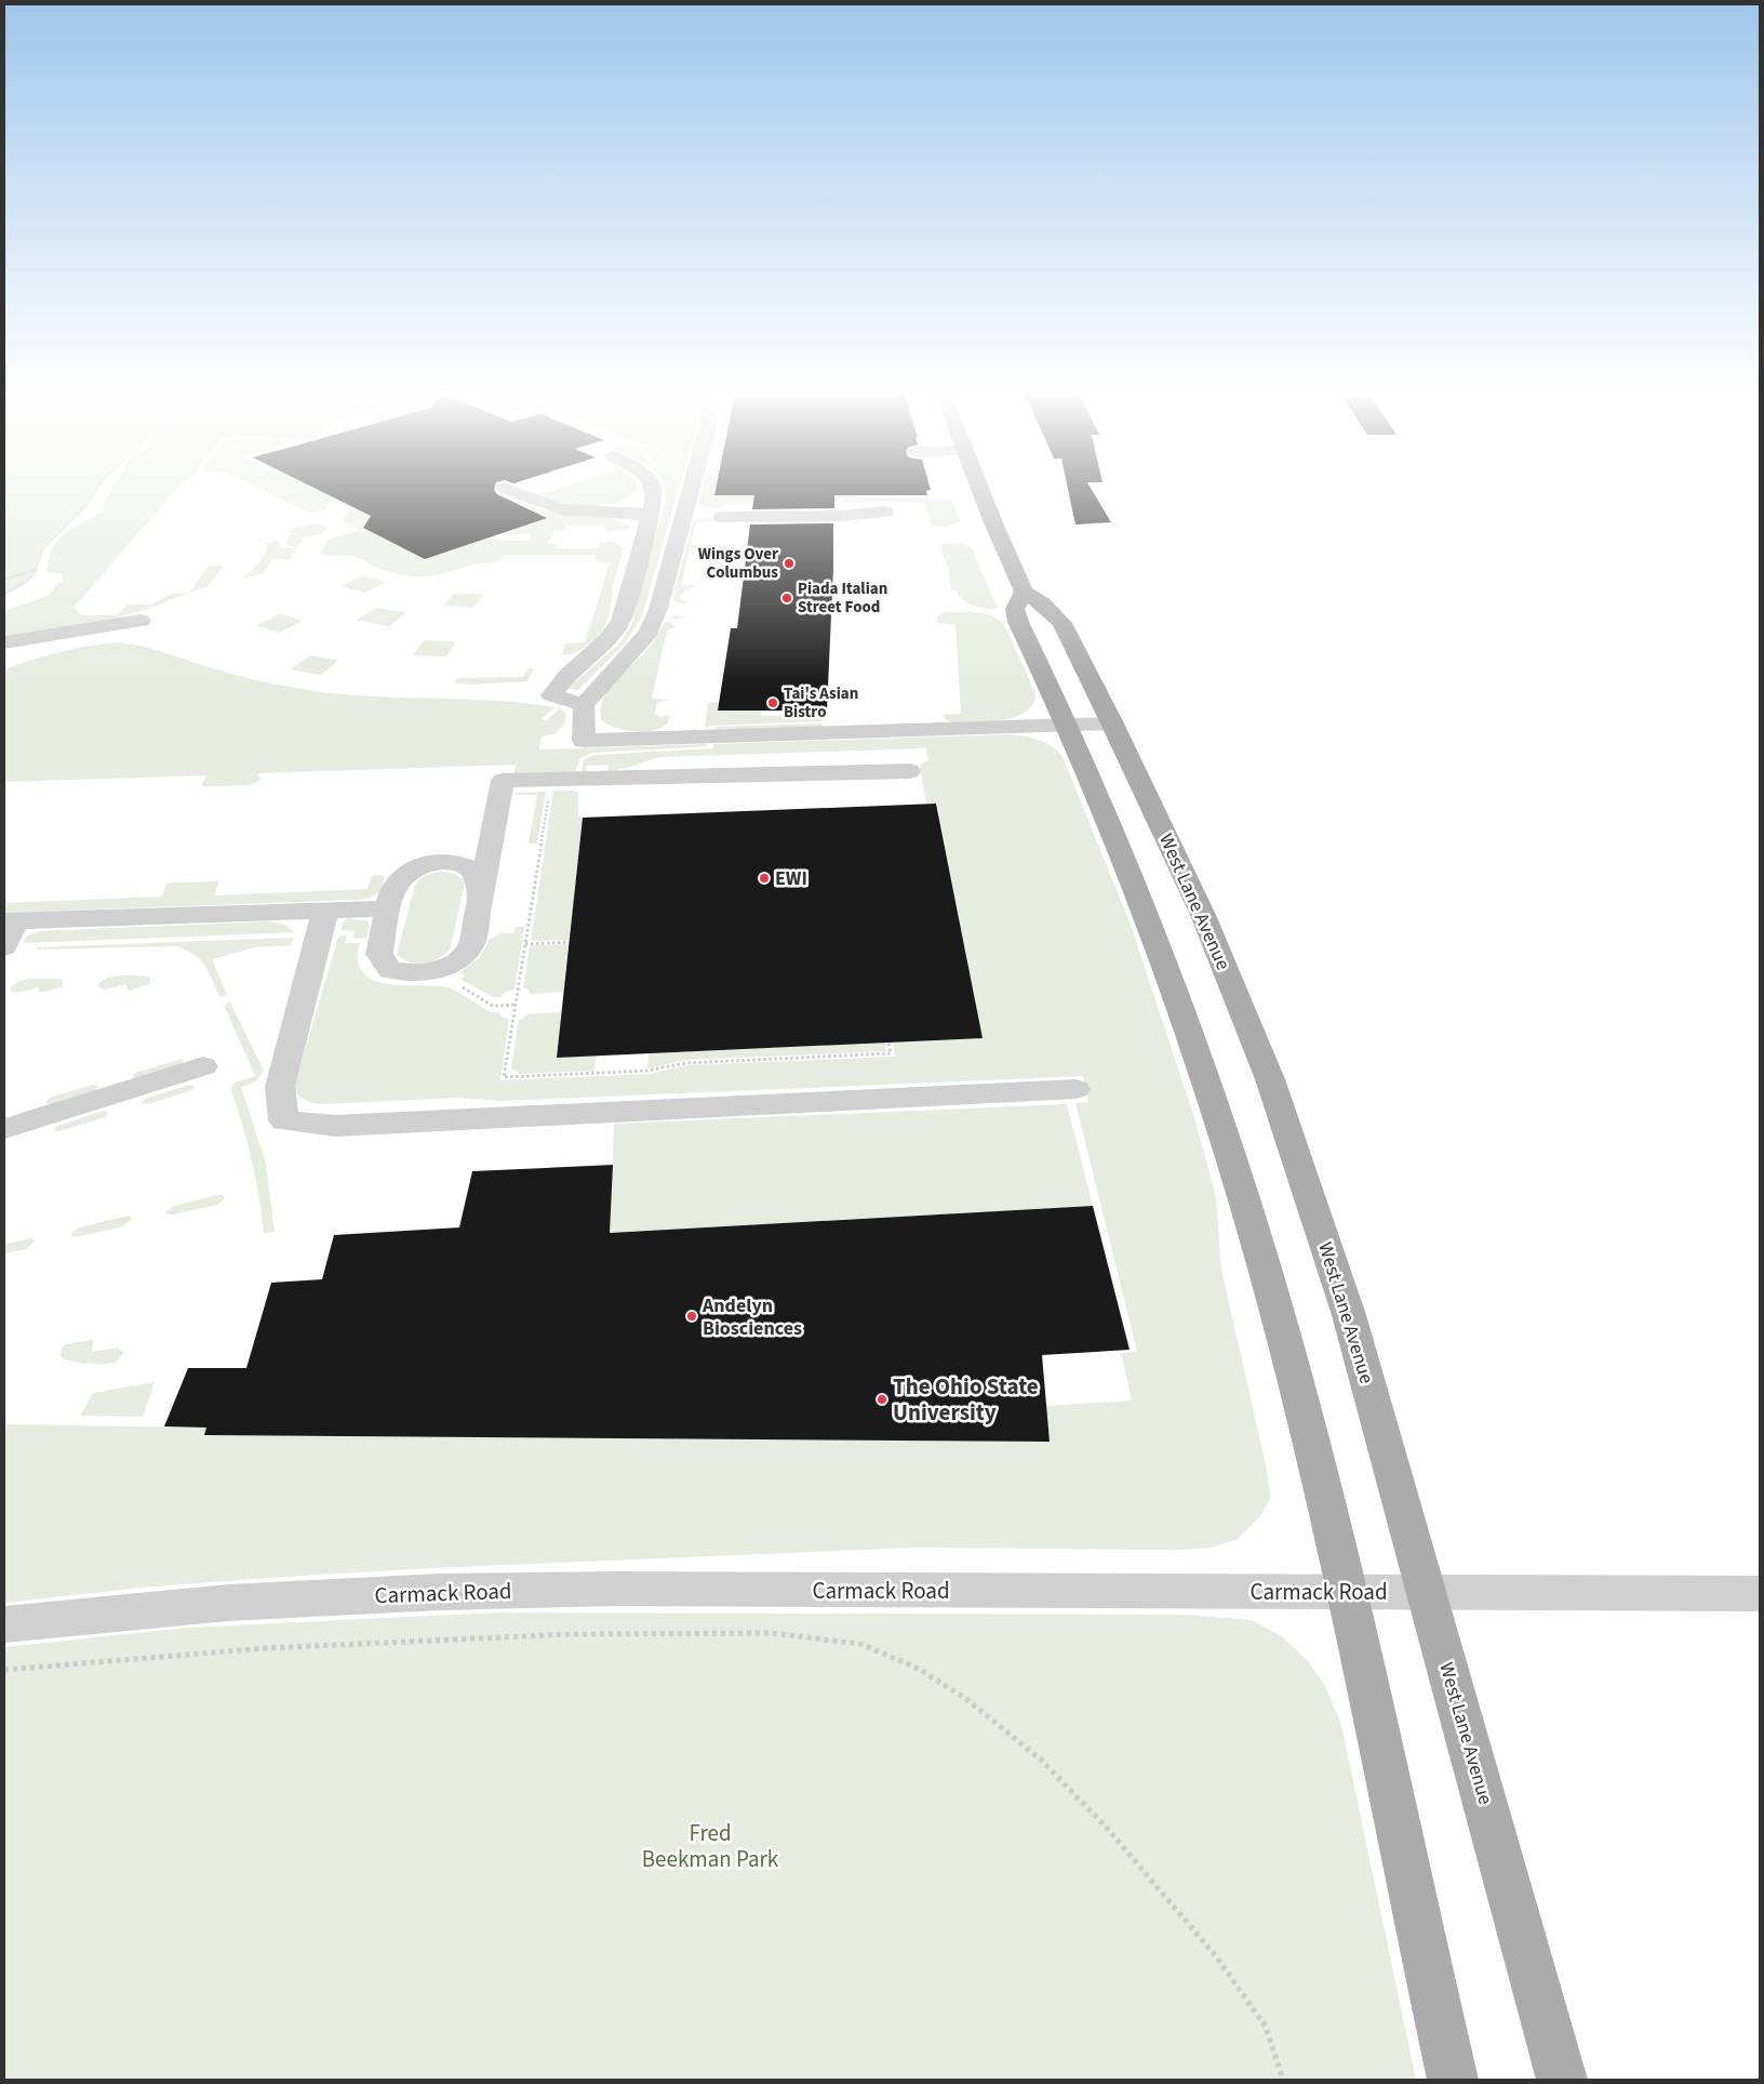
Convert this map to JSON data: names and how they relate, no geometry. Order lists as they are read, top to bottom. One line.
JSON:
{"streets":{"main road":["West Lane Avenue"],"street":["Carmack Road"]},"crossings":[["West Lane Avenue","Carmack Road"]],"parks":["Fred Beekman Park"],"places":["Wings Over Columbus","Piada Italian Street Food","Tai's Asian Bistro","EWI","Andelyn Biosciences","The Ohio State University"]}
